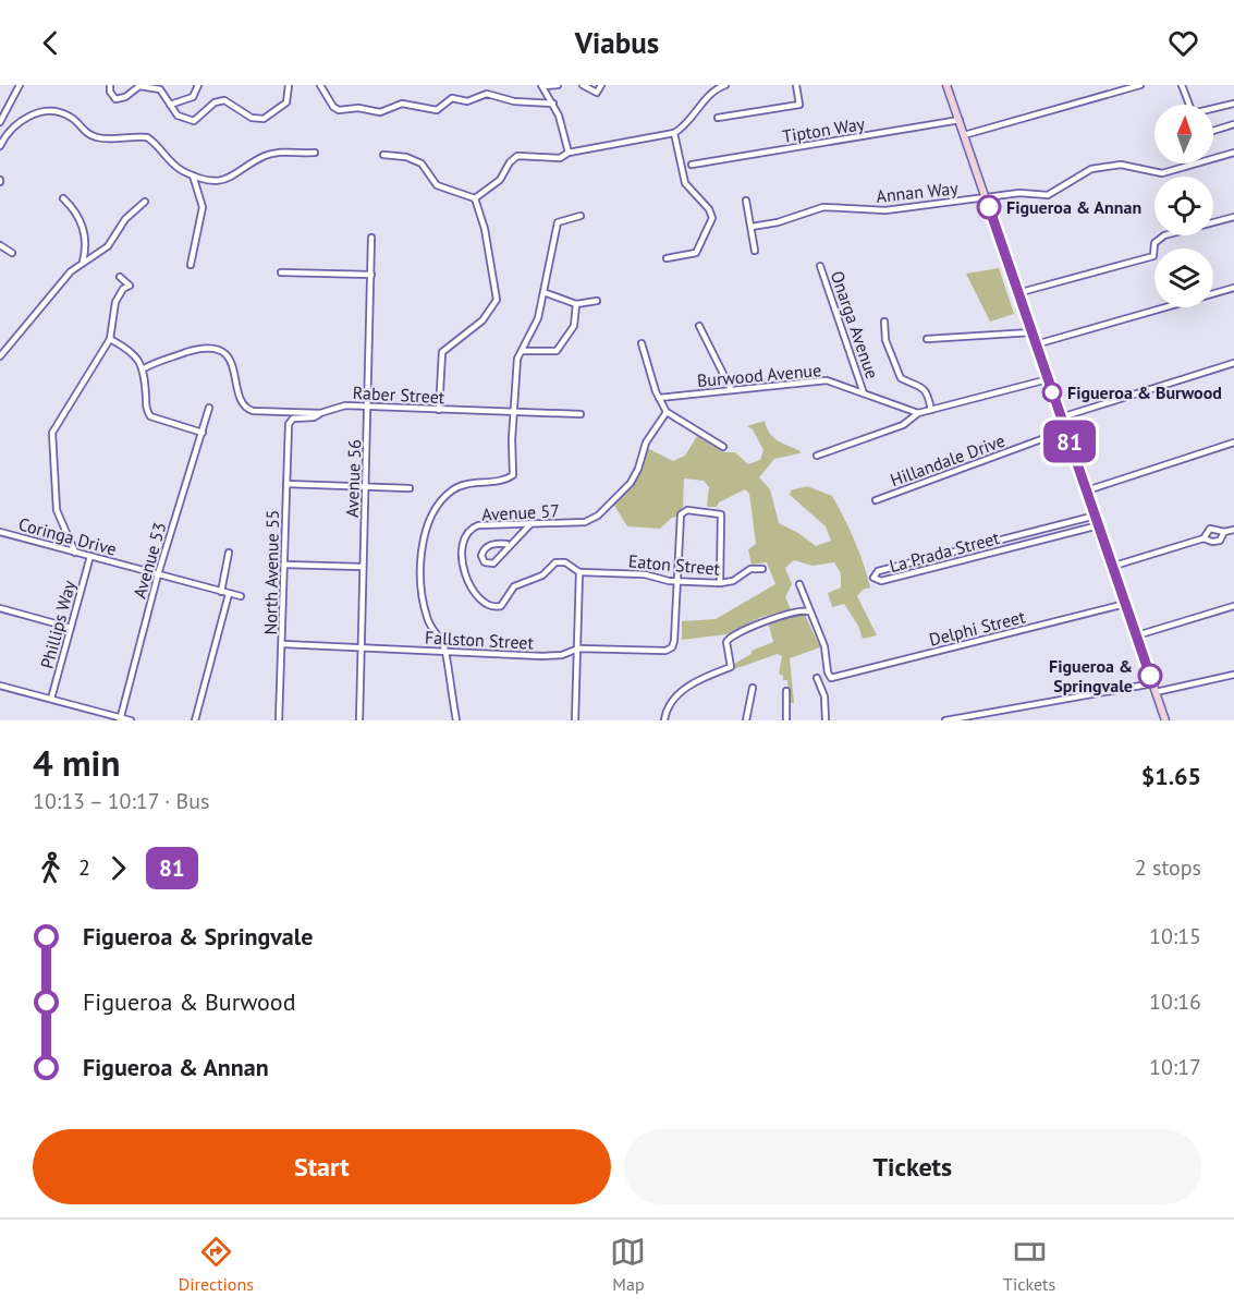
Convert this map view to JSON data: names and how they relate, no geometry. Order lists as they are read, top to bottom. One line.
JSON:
{"streets":{"street":["Tipton Way","Annan Way","Onarga Avenue","Burwood Avenue","Raber Street","Hillandale Drive","Avenue 56","Avenue 57","Coringa Drive","La Prada Street","Avenue 53","Eaton Street","North Avenue 55","Phillips Way","Delphi Street","Fallston Street"]},"crossings":[["Onarga Avenue","Burwood Avenue"],["Raber Street","Avenue 56"],["Raber Street","North Avenue 55"],["Avenue 56","Fallston Street"],["Avenue 57","Eaton Street"],["Coringa Drive","Avenue 53"],["Coringa Drive","Phillips Way"],["Eaton Street","Fallston Street"],["North Avenue 55","Fallston Street"]],"places":["Figueroa & Annan","Figueroa & Burwood","Figueroa & Springvale"],"lines":["bus line 81"],"north":"top","page":{"header":"Viabus","on_map":"81","heading":["4 min","10:13 – 10:17 · Bus","$1.65"],"legs":["2","81","2 stops"],"list":[{"name":"Figueroa & Springvale","value":"10:15"},{"name":"Figueroa & Burwood","value":"10:16"},{"name":"Figueroa & Annan","value":"10:17"}],"buttons":["Start","Tickets"],"tabs":["Directions","Map","Tickets"]}}
